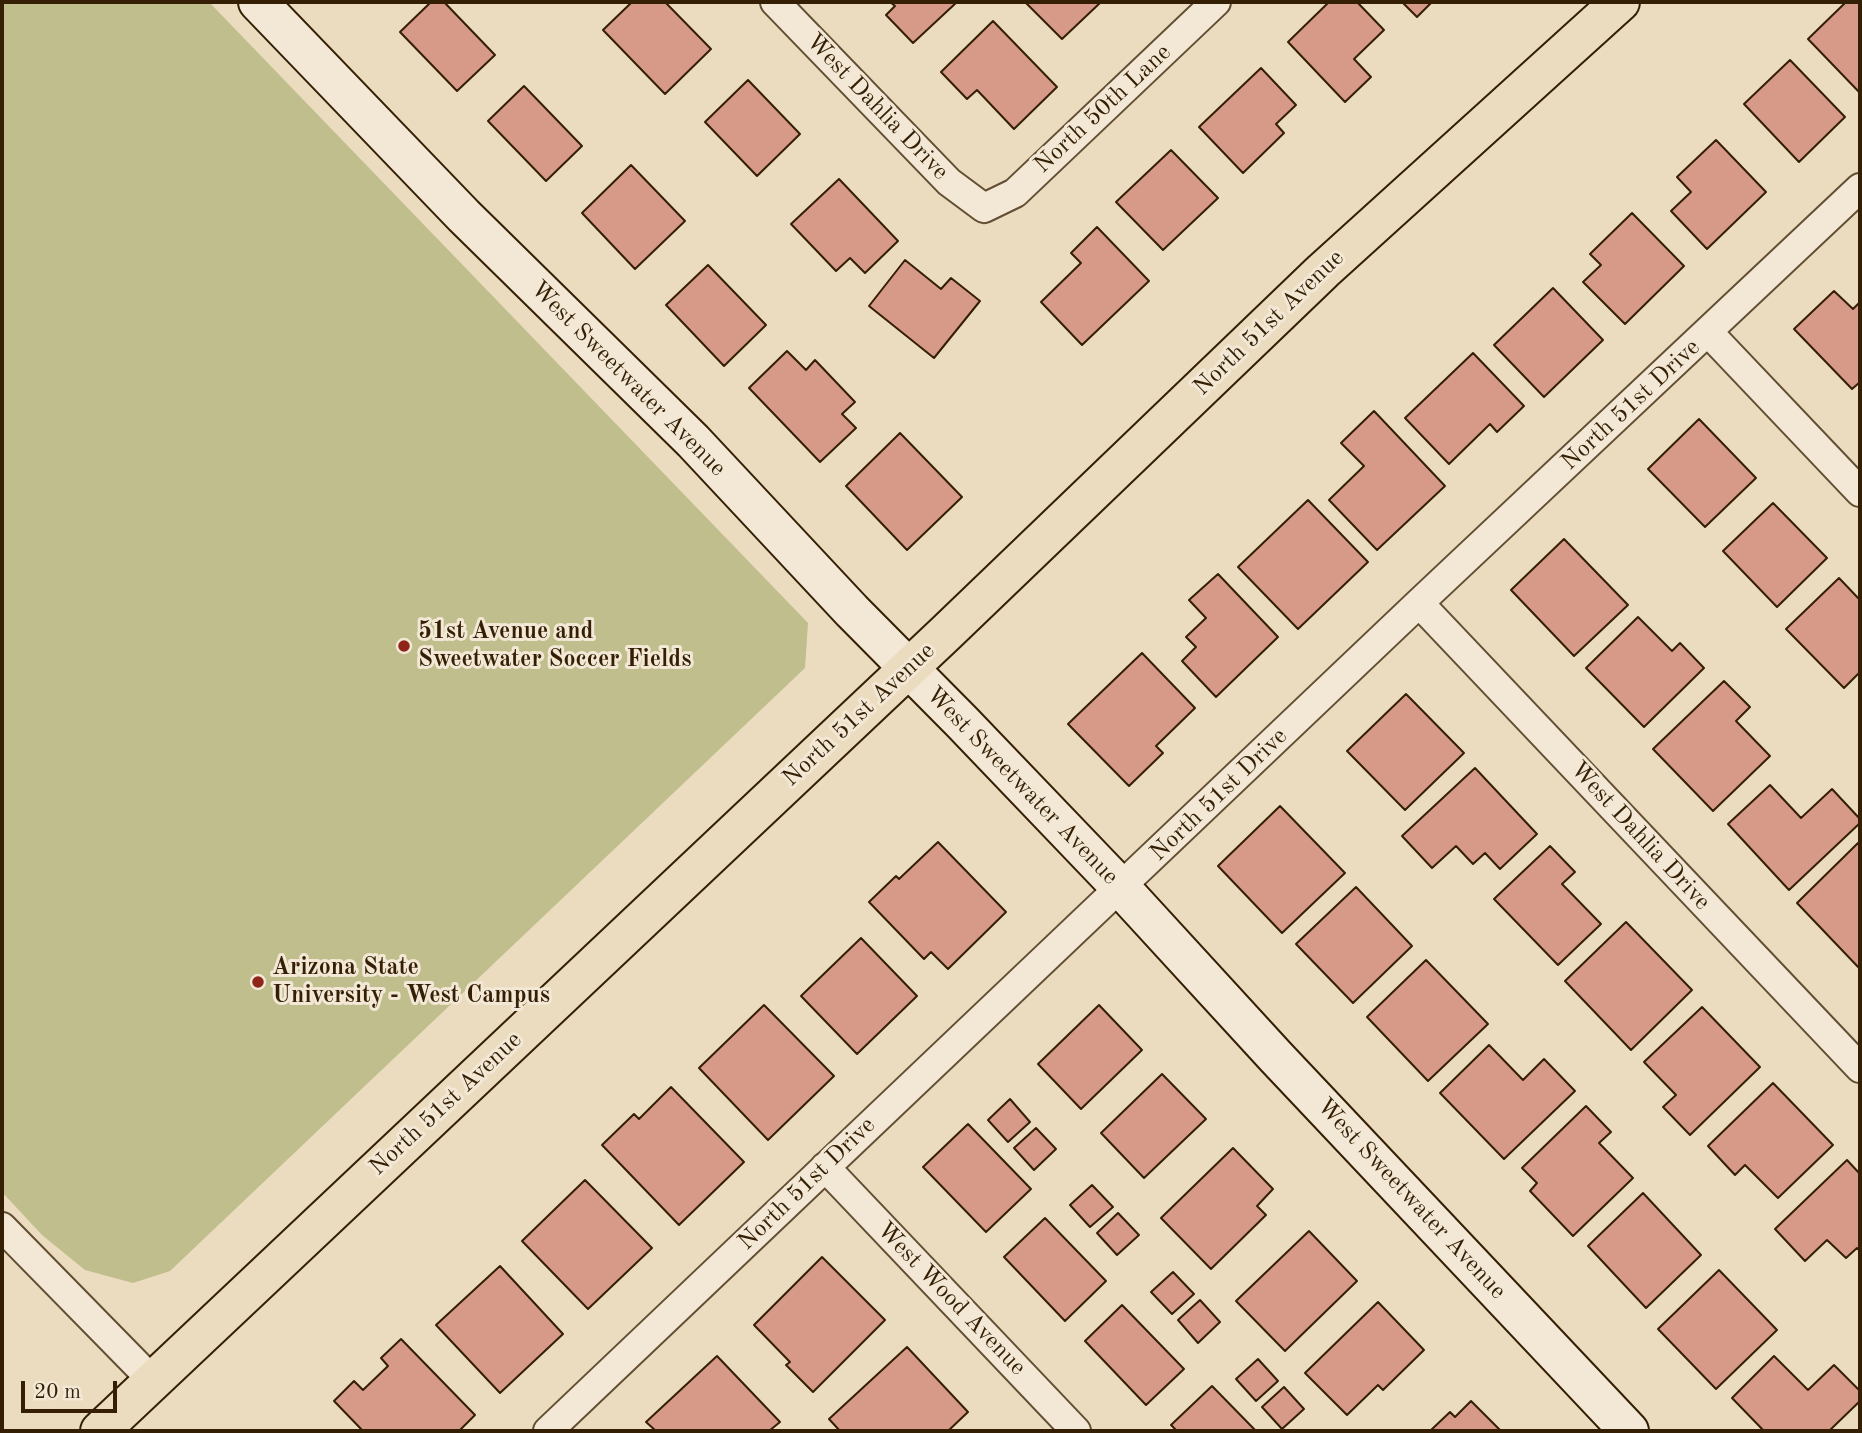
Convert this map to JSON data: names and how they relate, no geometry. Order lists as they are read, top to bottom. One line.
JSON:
{"streets":{"main road":["North 51st Avenue"],"street":["West Dahlia Drive","North 50th Lane","West Sweetwater Avenue","North 51st Drive","West Wood Avenue"]},"crossings":[["West Dahlia Drive","North 50th Lane"],["West Dahlia Drive","North 51st Drive"],["North 51st Avenue","West Sweetwater Avenue"],["West Sweetwater Avenue","North 51st Drive"],["North 51st Drive","West Wood Avenue"]],"places":["51st Avenue and Sweetwater Soccer Fields","Arizona State University - West Campus"],"scale_bar":"20 m"}
